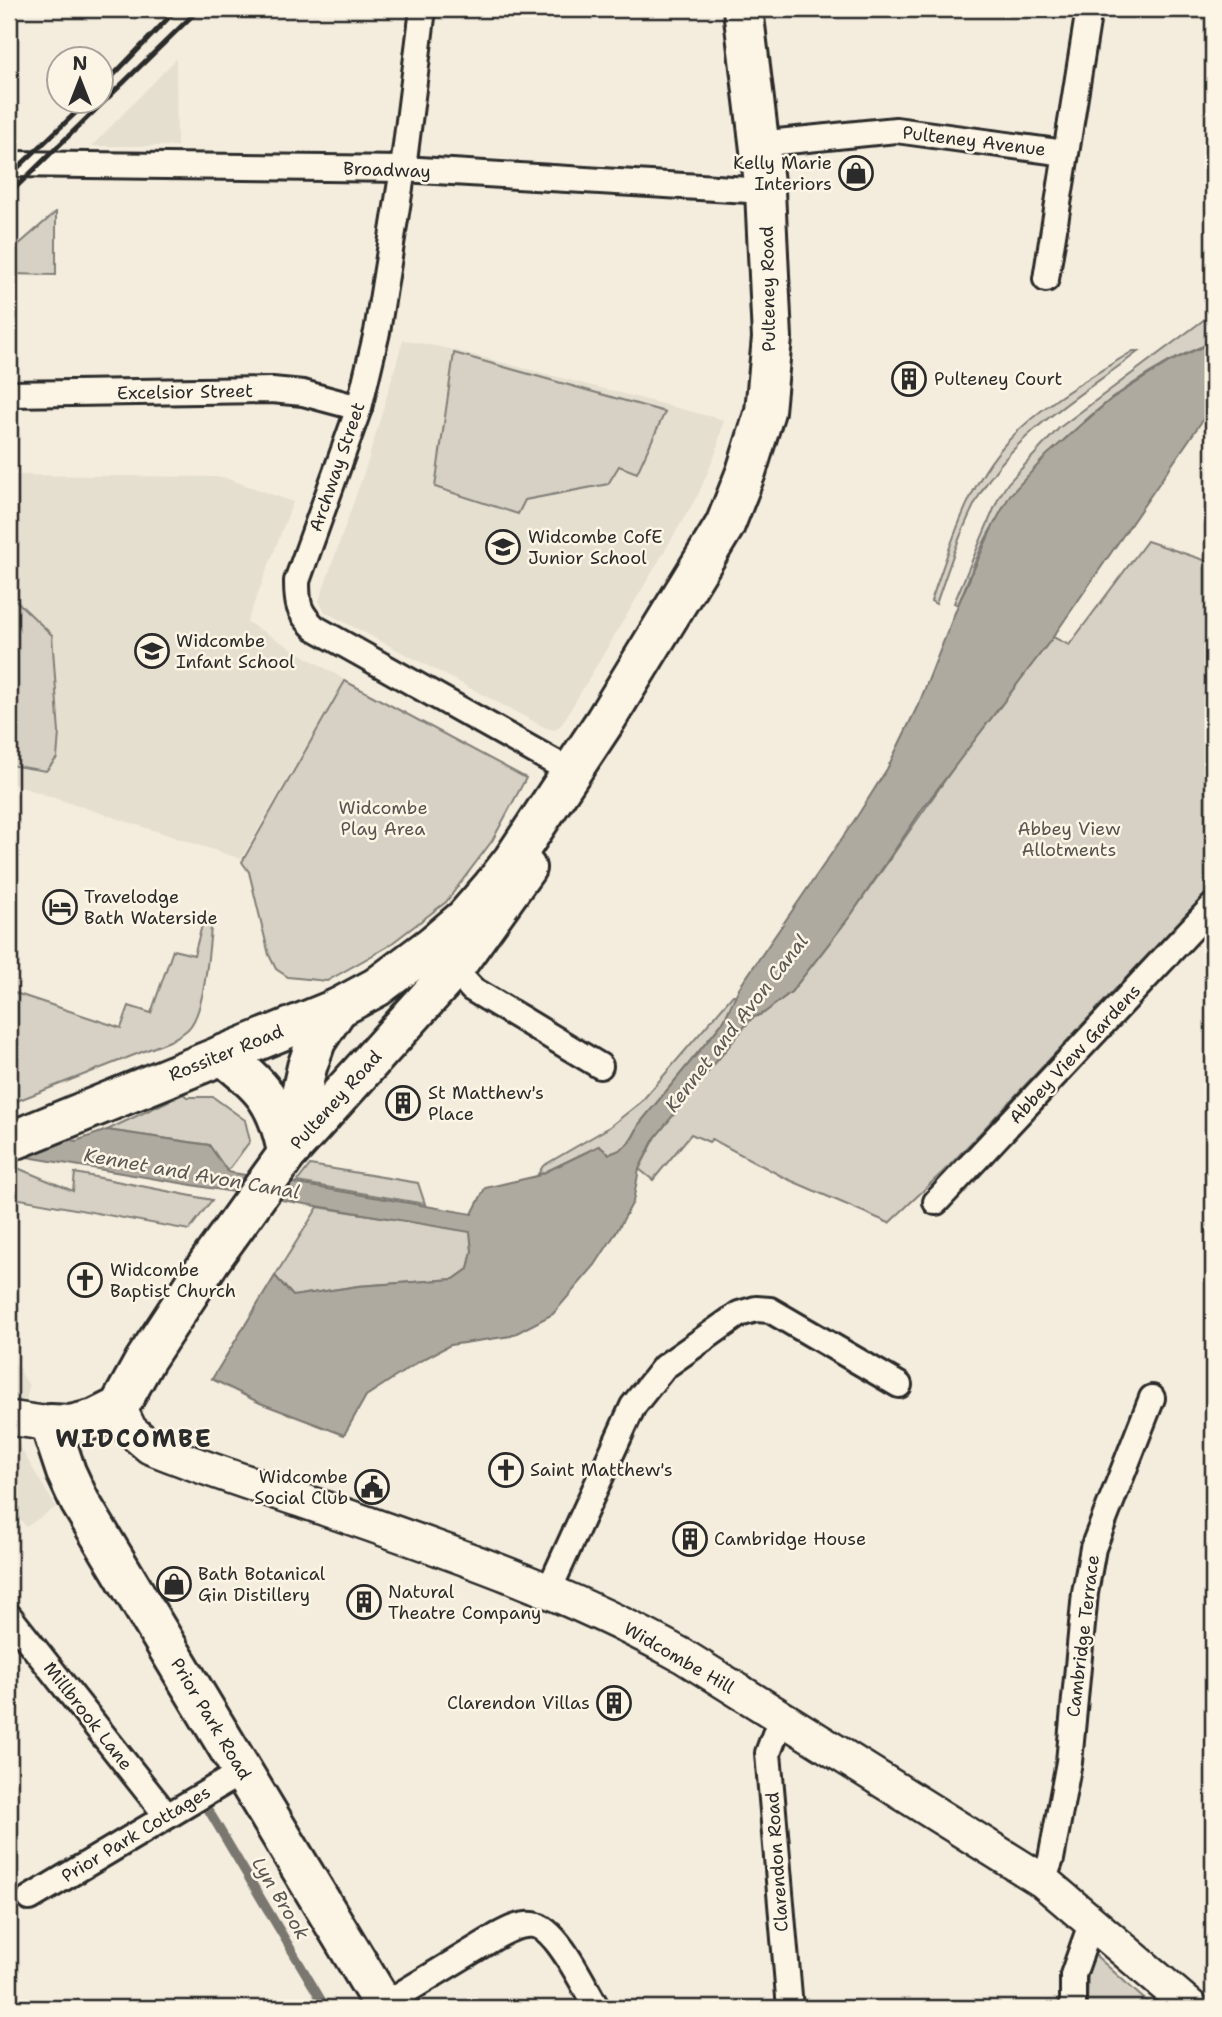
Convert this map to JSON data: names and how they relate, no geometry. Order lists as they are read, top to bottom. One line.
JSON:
{"streets":{"main road":["Pulteney Road","Rossiter Road","Prior Park Road"],"street":["Pulteney Avenue","Broadway","Excelsior Street","Archway Street","Abbey View Gardens","Cambridge Terrace","Widcombe Hill","Millbrook Lane","Prior Park Cottages","Clarendon Road"]},"crossings":[["Pulteney Avenue","Pulteney Road"],["Broadway","Pulteney Road"],["Broadway","Archway Street"],["Pulteney Road","Archway Street"],["Pulteney Road","Rossiter Road"],["Pulteney Road","Widcombe Hill"],["Excelsior Street","Archway Street"],["Cambridge Terrace","Widcombe Hill"],["Widcombe Hill","Clarendon Road"],["Millbrook Lane","Prior Park Cottages"],["Prior Park Road","Prior Park Cottages"]],"districts":["WIDCOMBE"],"water":["Kennet and Avon Canal","Lyn Brook"],"parks":["Widcombe Play Area","Abbey View Allotments"],"places":{"shop":["Kelly Marie Interiors","Bath Botanical Gin Distillery"],"building":["Pulteney Court","St Matthew's Place","Cambridge House","Natural Theatre Company","Clarendon Villas"],"school or university":["Widcombe CofE Junior School","Widcombe Infant School"],"hotel":["Travelodge Bath Waterside"],"church":["Widcombe Baptist Church","Saint Matthew's"],"public building":["Widcombe Social Club"]},"north":"top"}
